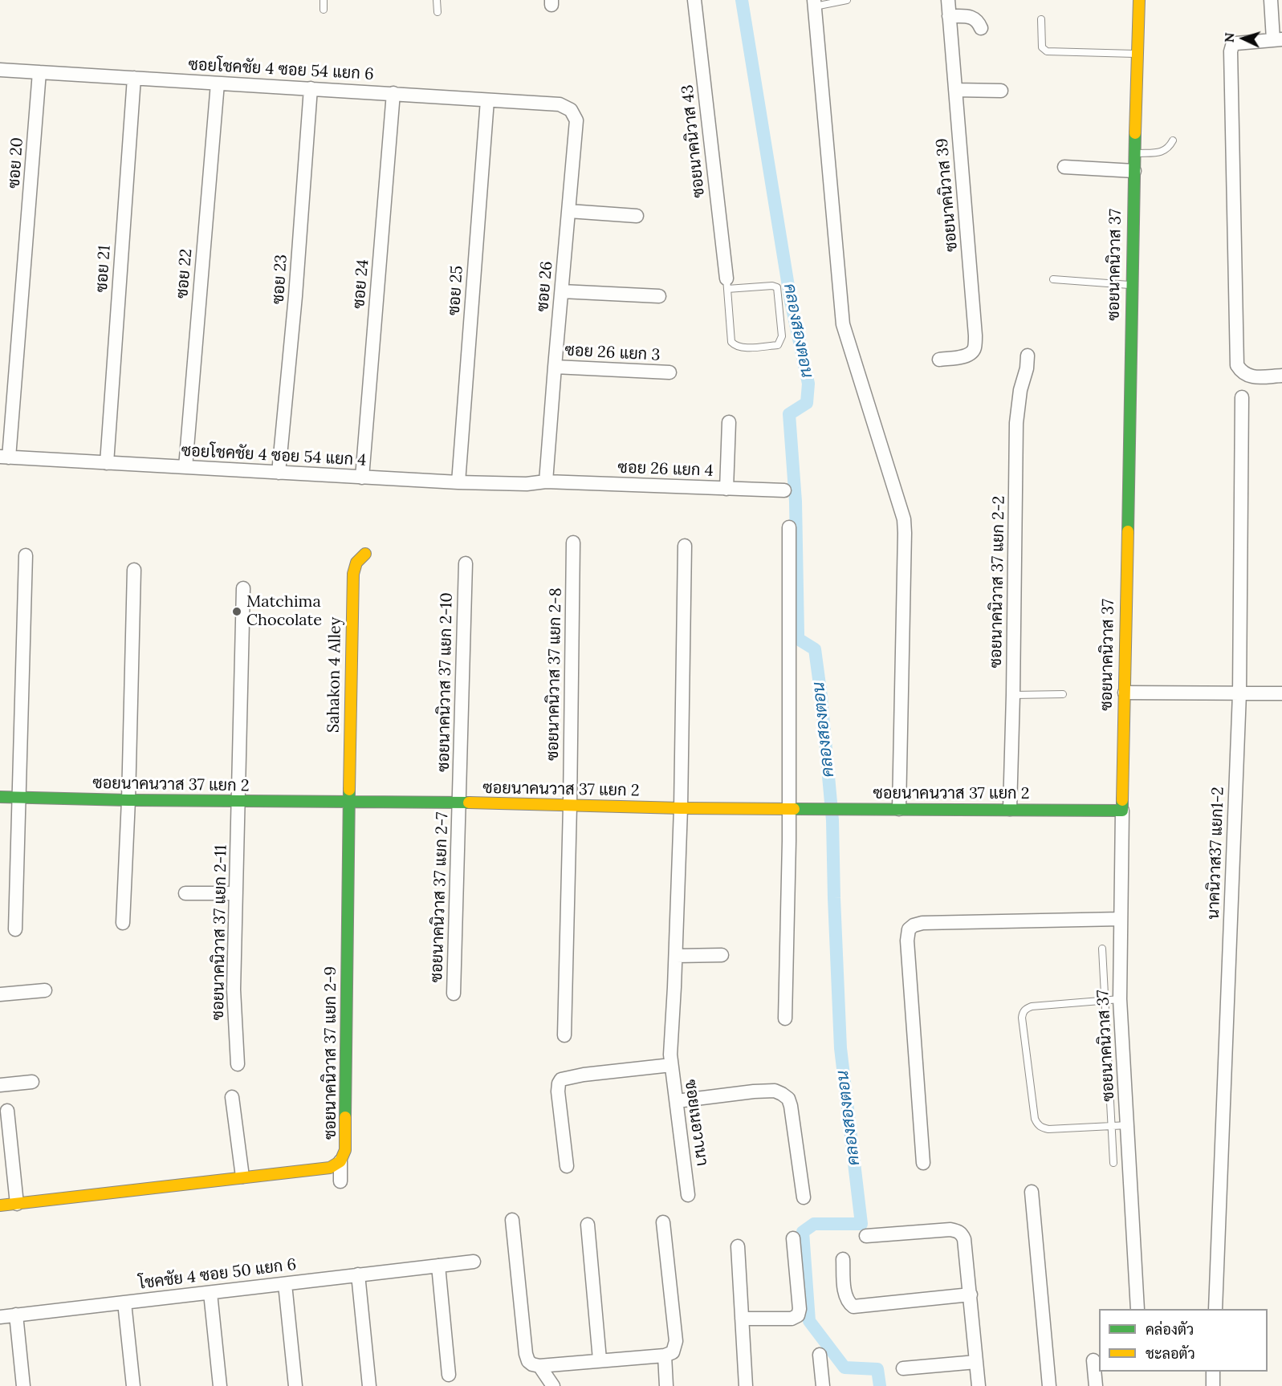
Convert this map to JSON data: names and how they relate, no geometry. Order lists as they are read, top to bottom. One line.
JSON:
{"streets":{"street":["ซอยโชคชัย 4 ซอย 54 แยก 6","ซอยนาคนิวาส 43","ซอย 20","ซอยนาคนิวาส 39","ซอยนาคนิวาส 37","ซอย 21","ซอย 22","ซอย 23","ซอย 24","ซอย 26","ซอย 25","ซอย 26 แยก 3","ซอยโชคชัย 4 ซอย 54 แยก 4","ซอย 26 แยก 4","ซอยนาคนิวาส 37 แยก 2-2","ซอยนาคนิวาส 37 แยก 2-8","Sahakon 4 Alley","ซอยนาคนิวาส 37 แยก 2-10","ซอยนาคนวาส 37 แยก 2","นาคนิวาส37 แยก1-2","ซอยนาคนิวาส 37 แยก 2-7","ซอยนาคนิวาส 37 แยก 2-11","ซอยนาคนิวาส 37 แยก 2-9","ซอยเนอวานา","โชคชัย 4 ซอย 50 แยก 6"]},"crossings":[["ซอยโชคชัย 4 ซอย 54 แยก 6","ซอย 20"],["ซอยโชคชัย 4 ซอย 54 แยก 6","ซอย 21"],["ซอยโชคชัย 4 ซอย 54 แยก 6","ซอย 22"],["ซอยโชคชัย 4 ซอย 54 แยก 6","ซอย 23"],["ซอยโชคชัย 4 ซอย 54 แยก 6","ซอย 24"],["ซอยโชคชัย 4 ซอย 54 แยก 6","ซอย 26"],["ซอยโชคชัย 4 ซอย 54 แยก 6","ซอย 25"],["ซอย 20","ซอยโชคชัย 4 ซอย 54 แยก 4"],["ซอยนาคนิวาส 37","ซอยนาคนวาส 37 แยก 2"],["ซอย 21","ซอยโชคชัย 4 ซอย 54 แยก 4"],["ซอย 22","ซอยโชคชัย 4 ซอย 54 แยก 4"],["ซอย 23","ซอยโชคชัย 4 ซอย 54 แยก 4"],["ซอย 24","ซอยโชคชัย 4 ซอย 54 แยก 4"],["ซอย 26","ซอย 26 แยก 3"],["ซอย 26","ซอยโชคชัย 4 ซอย 54 แยก 4"],["ซอย 26","ซอย 26 แยก 4"],["ซอย 25","ซอยโชคชัย 4 ซอย 54 แยก 4"],["ซอยโชคชัย 4 ซอย 54 แยก 4","ซอย 26 แยก 4"],["ซอยนาคนิวาส 37 แยก 2-2","ซอยนาคนวาส 37 แยก 2"],["ซอยนาคนิวาส 37 แยก 2-8","ซอยนาคนวาส 37 แยก 2"],["Sahakon 4 Alley","ซอยนาคนวาส 37 แยก 2"],["Sahakon 4 Alley","ซอยนาคนิวาส 37 แยก 2-9"],["ซอยนาคนิวาส 37 แยก 2-10","ซอยนาคนวาส 37 แยก 2"],["ซอยนาคนิวาส 37 แยก 2-10","ซอยนาคนิวาส 37 แยก 2-7"],["ซอยนาคนวาส 37 แยก 2","ซอยนาคนิวาส 37 แยก 2-7"],["ซอยนาคนวาส 37 แยก 2","ซอยนาคนิวาส 37 แยก 2-11"],["ซอยนาคนวาส 37 แยก 2","ซอยนาคนิวาส 37 แยก 2-9"],["ซอยนาคนวาส 37 แยก 2","ซอยเนอวานา"]],"water":["คลองสองตอน"],"places":["Matchima Chocolate"],"legend":["คล่องตัว","ชะลอตัว"],"north":"left"}
